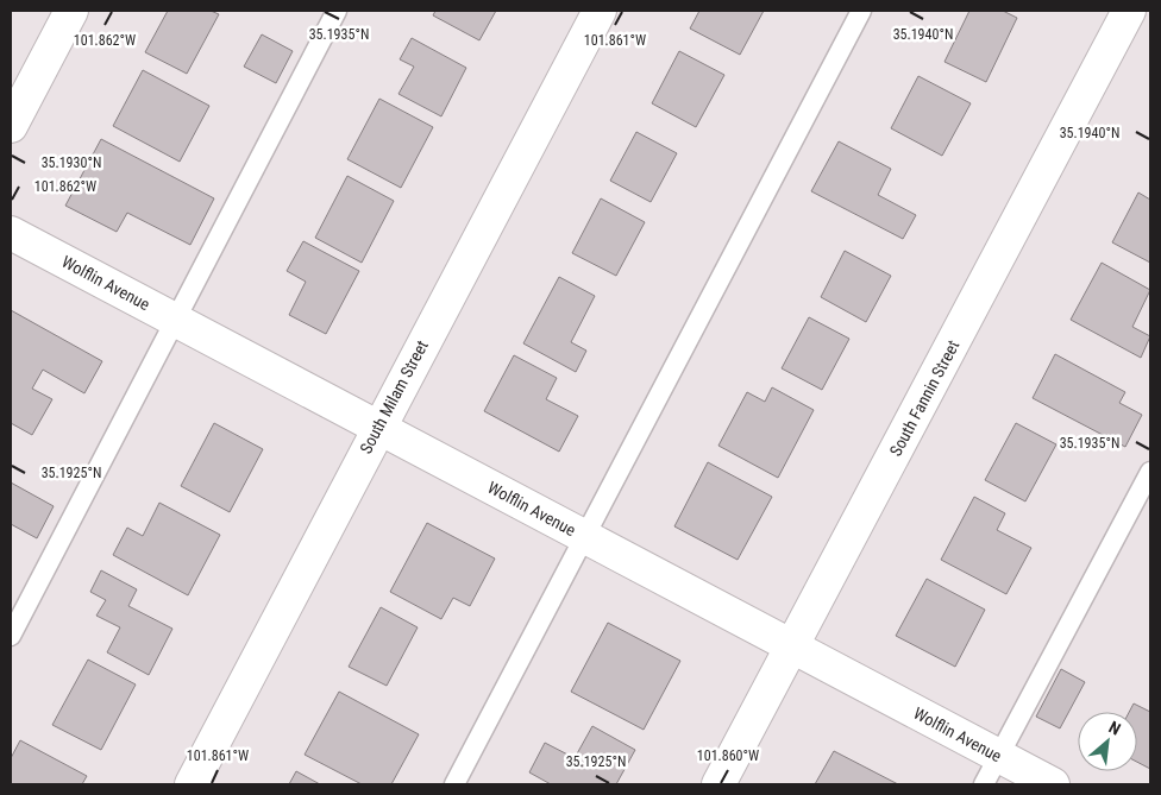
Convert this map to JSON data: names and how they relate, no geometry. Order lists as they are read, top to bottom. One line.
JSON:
{"streets":{"street":["Wolflin Avenue","South Milam Street","South Fannin Street"]},"crossings":[["Wolflin Avenue","South Milam Street"],["Wolflin Avenue","South Fannin Street"]],"north":"top right","coordinates":["35.1935°N","35.1940°N","101.862°W","101.861°W","35.1930°N","35.1925°N","101.860°W"]}
